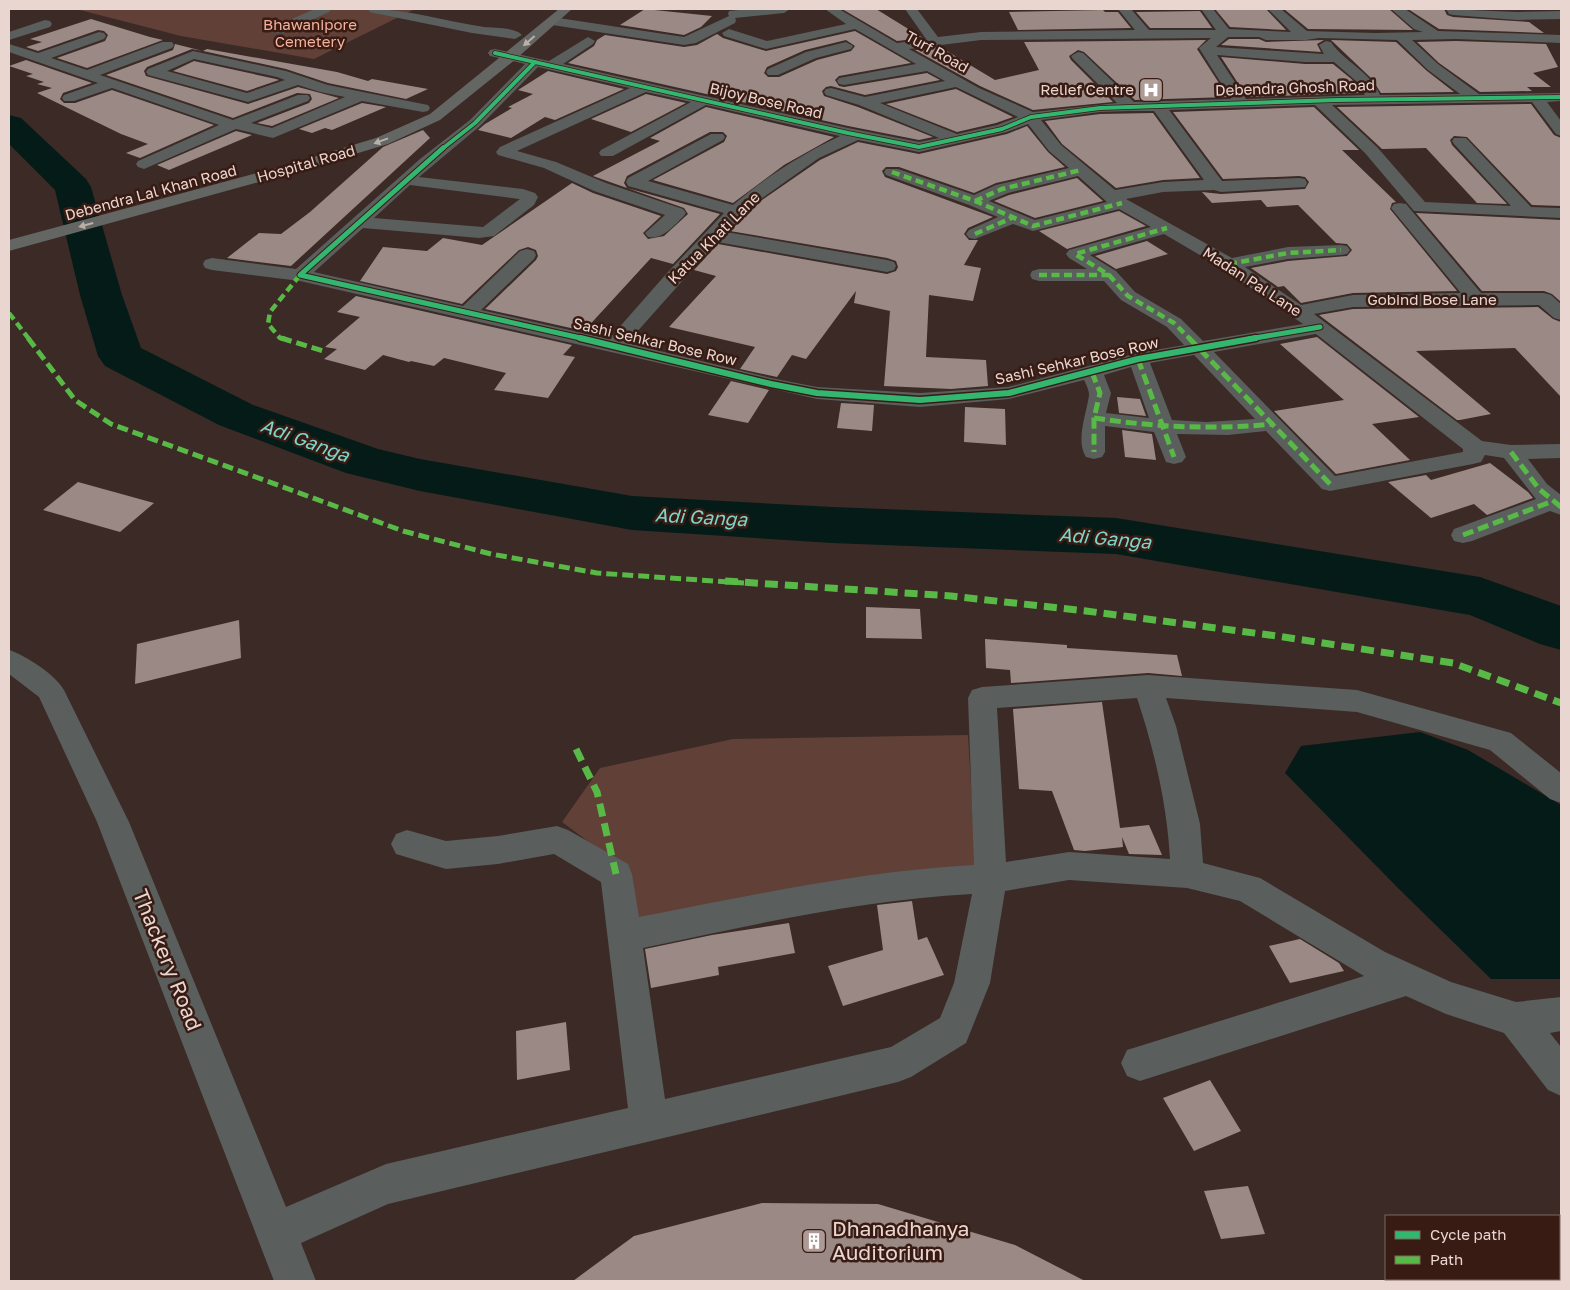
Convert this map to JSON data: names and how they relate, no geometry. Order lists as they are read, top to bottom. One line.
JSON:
{"streets":{"main road":["Hospital Road","Debendra Lal Khan Road"],"street":["Turf Road","Debendra Ghosh Road","Bijoy Bose Road","Katua Khati Lane","Madan Pal Lane","Gobind Bose Lane","Sashi Sehkar Bose Row","Thackery Road"]},"crossings":[["Turf Road","Debendra Ghosh Road"],["Turf Road","Bijoy Bose Road"],["Turf Road","Madan Pal Lane"],["Debendra Ghosh Road","Bijoy Bose Road"],["Debendra Ghosh Road","Madan Pal Lane"],["Bijoy Bose Road","Hospital Road"],["Bijoy Bose Road","Debendra Lal Khan Road"],["Bijoy Bose Road","Katua Khati Lane"],["Bijoy Bose Road","Madan Pal Lane"],["Hospital Road","Debendra Lal Khan Road"],["Katua Khati Lane","Sashi Sehkar Bose Row"],["Madan Pal Lane","Gobind Bose Lane"],["Madan Pal Lane","Sashi Sehkar Bose Row"]],"one_way":["Hospital Road"],"water":["Adi Ganga"],"parks":["Bhawanipore Cemetery"],"places":{"hospital":["Relief Centre"],"building":["Dhanadhanya Auditorium"]},"legend":["Cycle path","Path"]}
